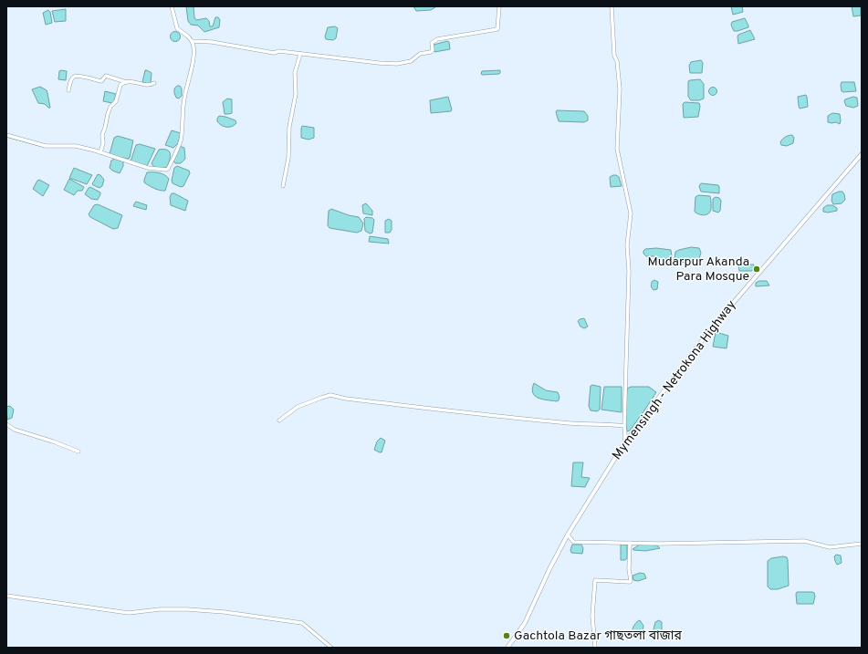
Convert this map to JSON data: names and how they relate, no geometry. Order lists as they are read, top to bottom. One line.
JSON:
{"streets":{"main road":["Mymensingh - Netrokona Highway"]},"places":["Mudarpur Akanda Para Mosque","Gachtola Bazar গাছতলা বাজার"]}
